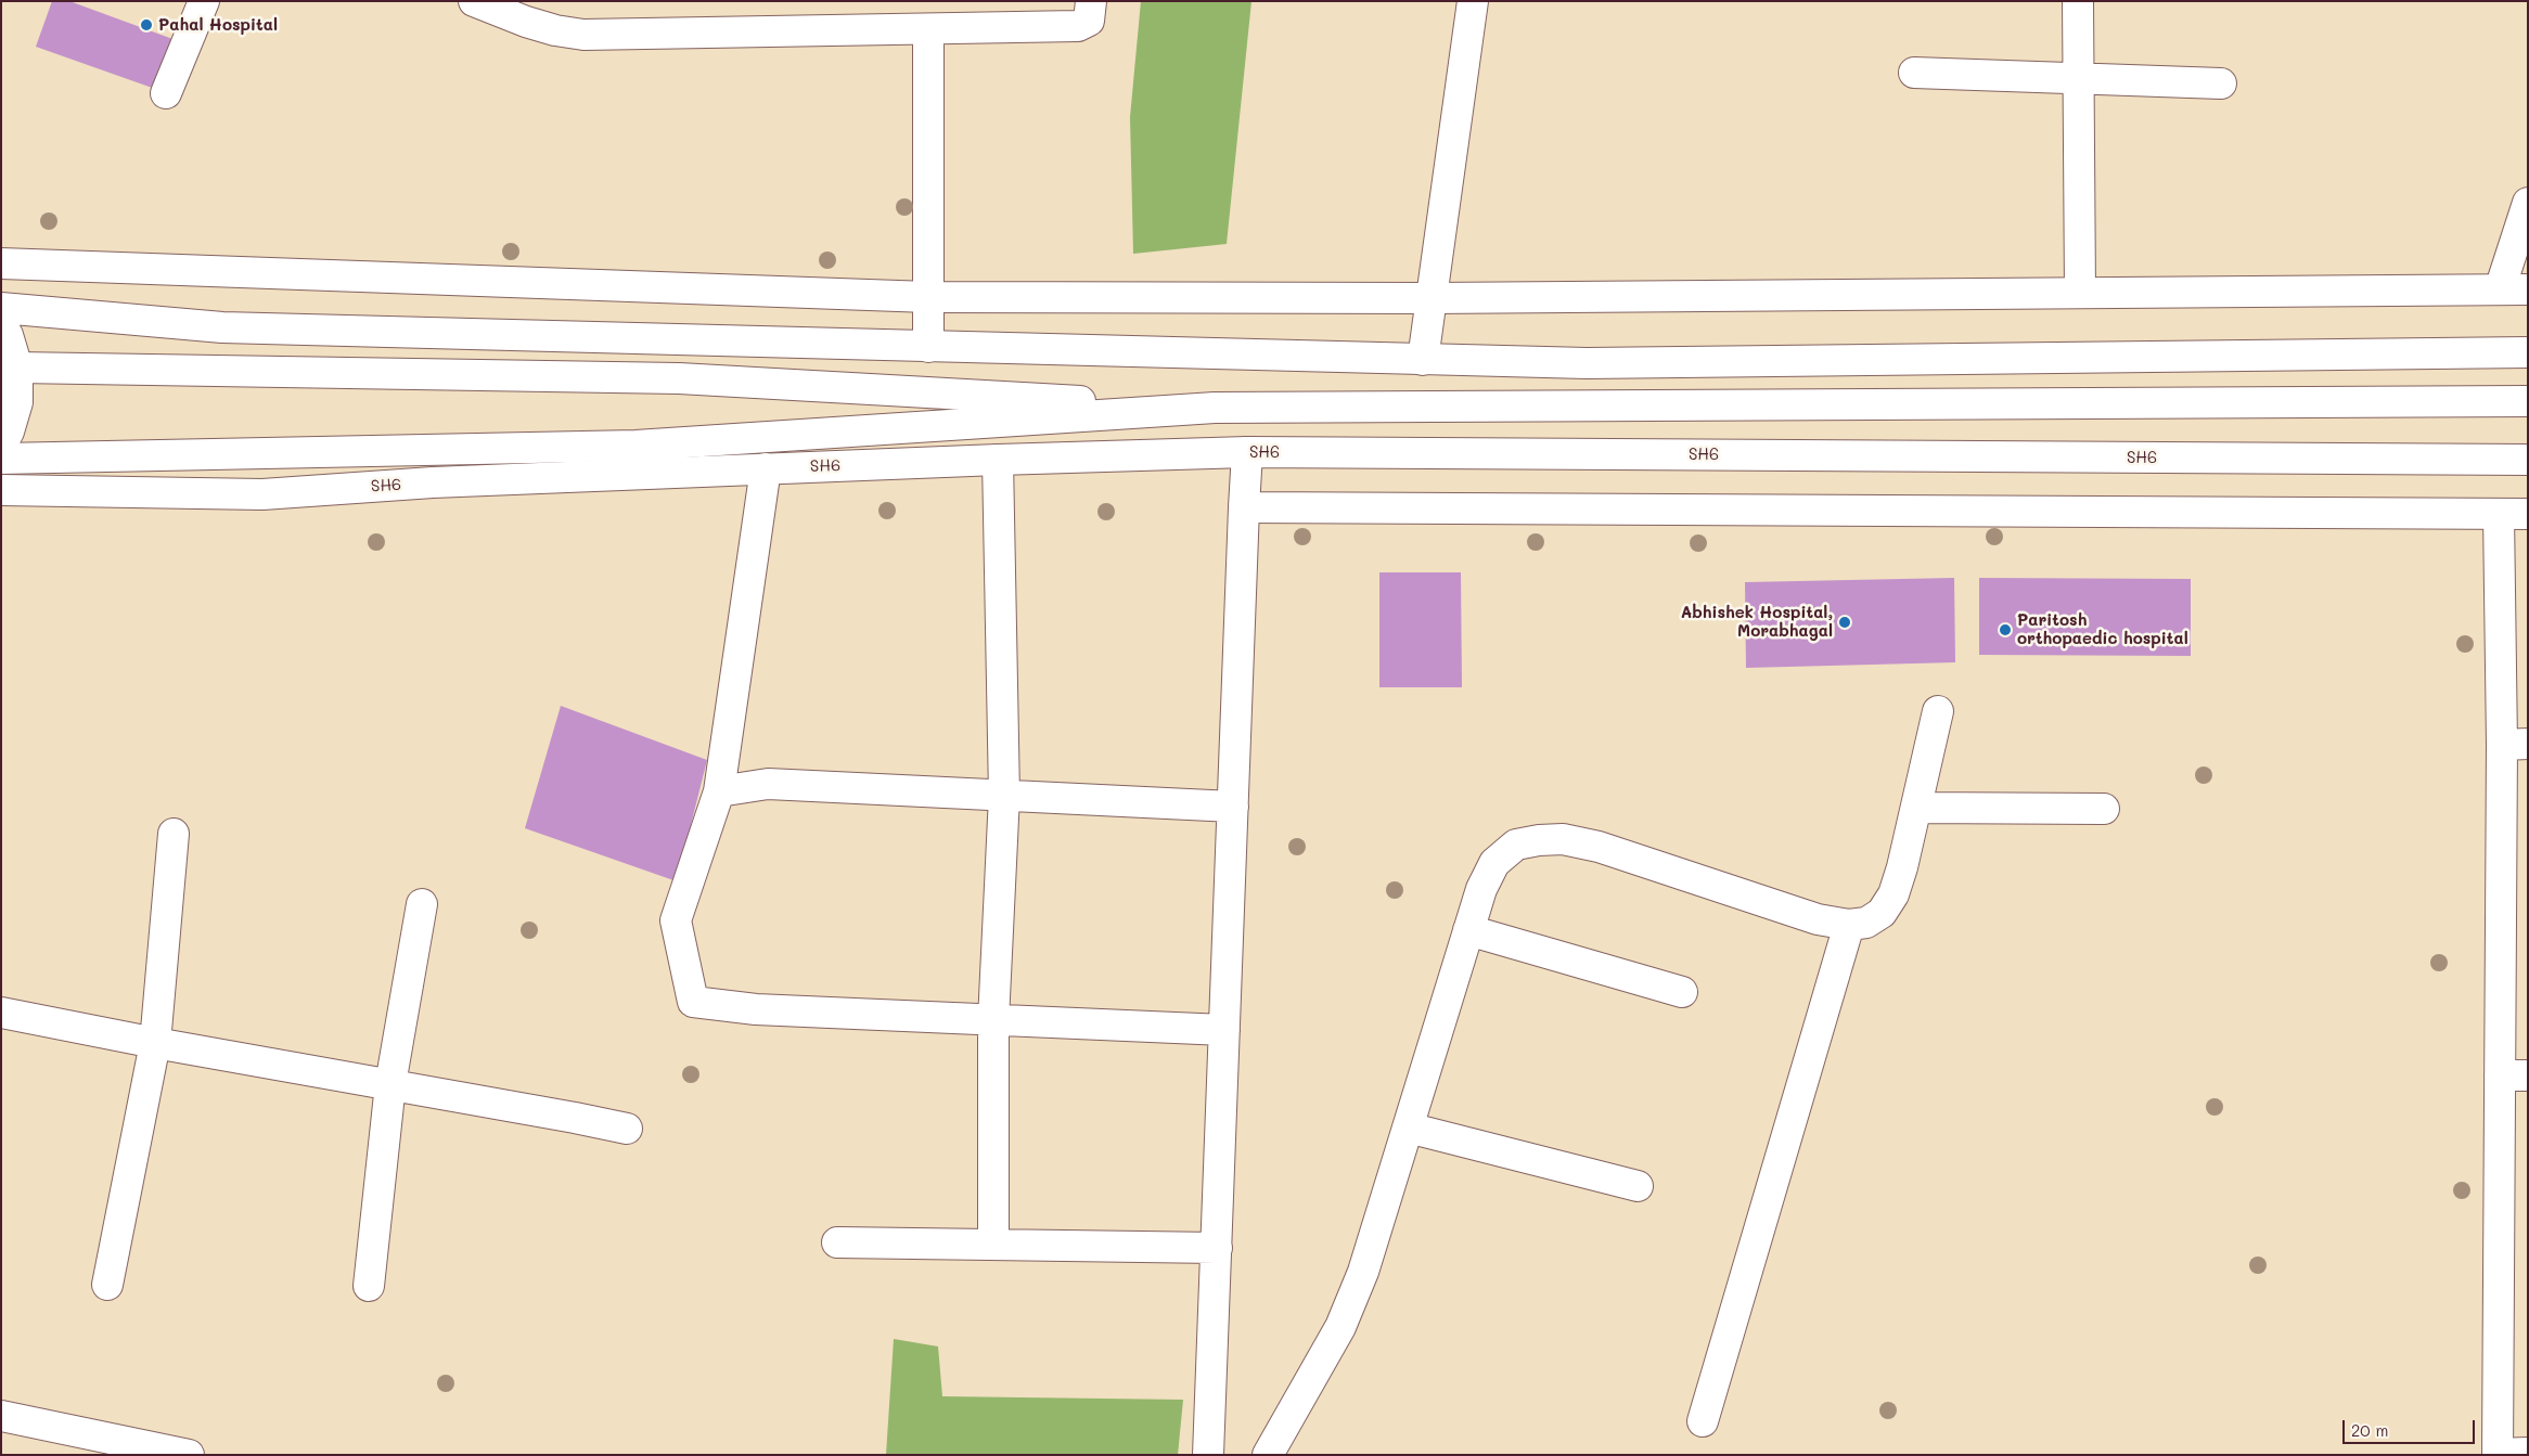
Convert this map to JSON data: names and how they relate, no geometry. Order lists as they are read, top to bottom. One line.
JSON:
{"streets":{"street":["SH6"]},"places":["Pahal Hospital","Abhishek Hospital, Morabhagal","Paritosh orthopaedic hospital"],"scale_bar":"20 m"}
